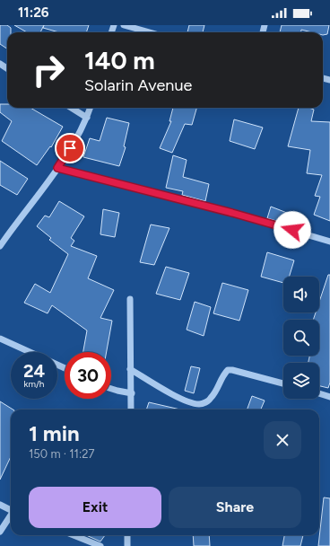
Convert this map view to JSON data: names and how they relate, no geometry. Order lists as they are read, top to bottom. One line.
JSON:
{"page":{"status":"11:26","turn":["140 m","Solarin Avenue"],"speed":"24 km/h","limit":"30","heading":["1 min","150 m · 11:27"],"buttons":["Exit","Share"]}}
